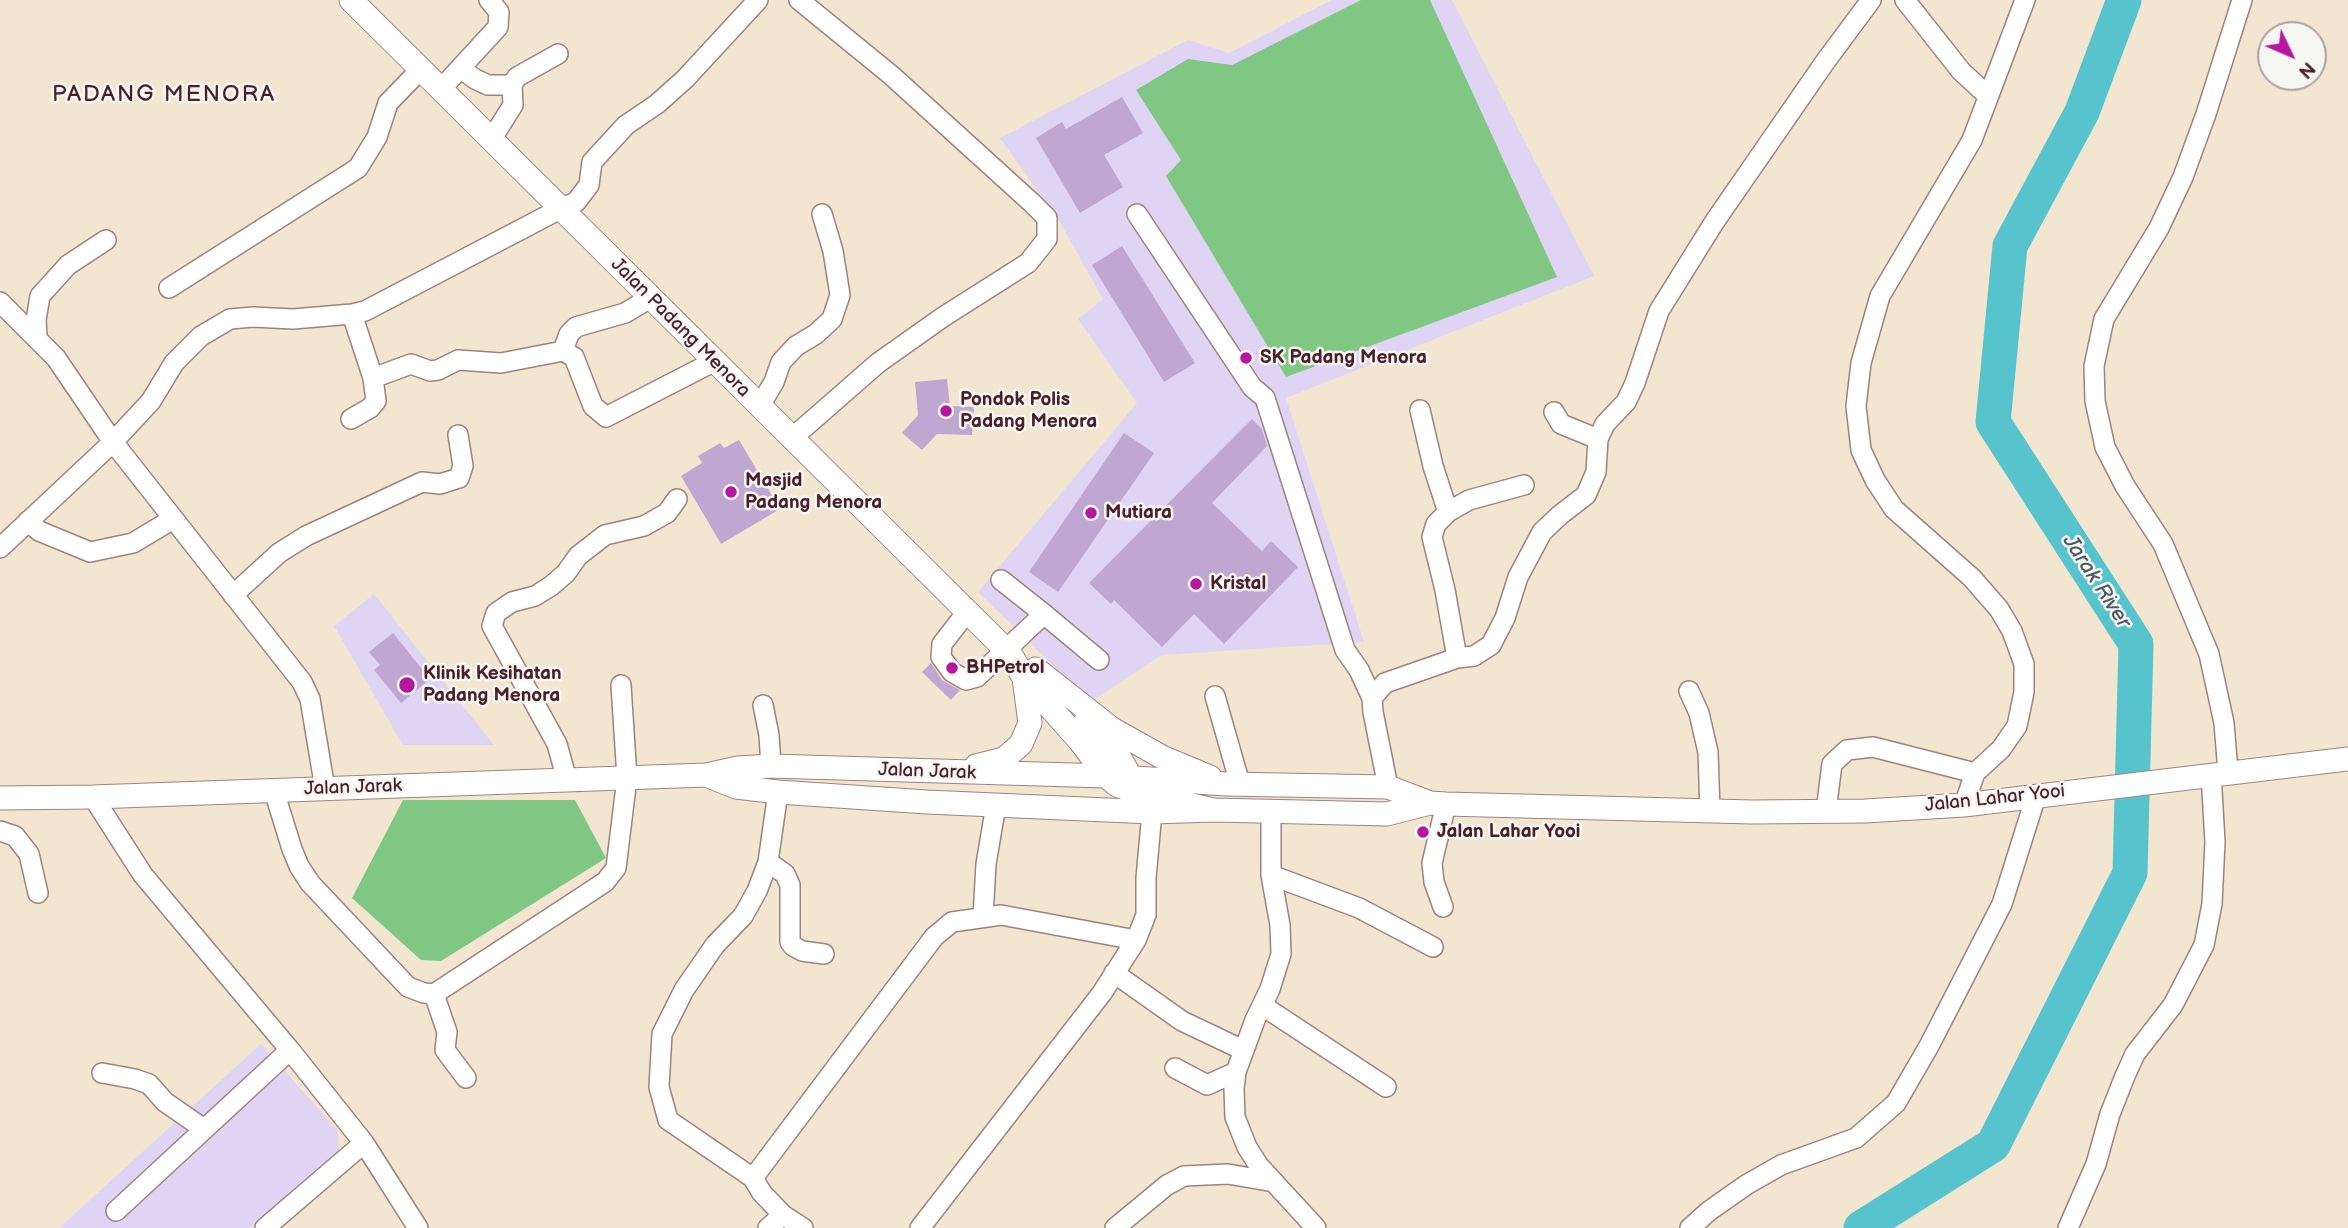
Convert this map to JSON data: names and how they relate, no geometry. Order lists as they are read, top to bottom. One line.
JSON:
{"streets":{"main road":["Jalan Padang Menora","Jalan Jarak","Jalan Lahar Yooi"]},"crossings":[["Jalan Padang Menora","Jalan Jarak"],["Jalan Padang Menora","Jalan Lahar Yooi"],["Jalan Jarak","Jalan Lahar Yooi"]],"districts":["PADANG MENORA"],"water":["Jarak River"],"places":["SK Padang Menora","Pondok Polis Padang Menora","Masjid Padang Menora","Mutiara","Kristal","BHPetrol","Klinik Kesihatan Padang Menora","Jalan Lahar Yooi"],"north":"bottom right"}
